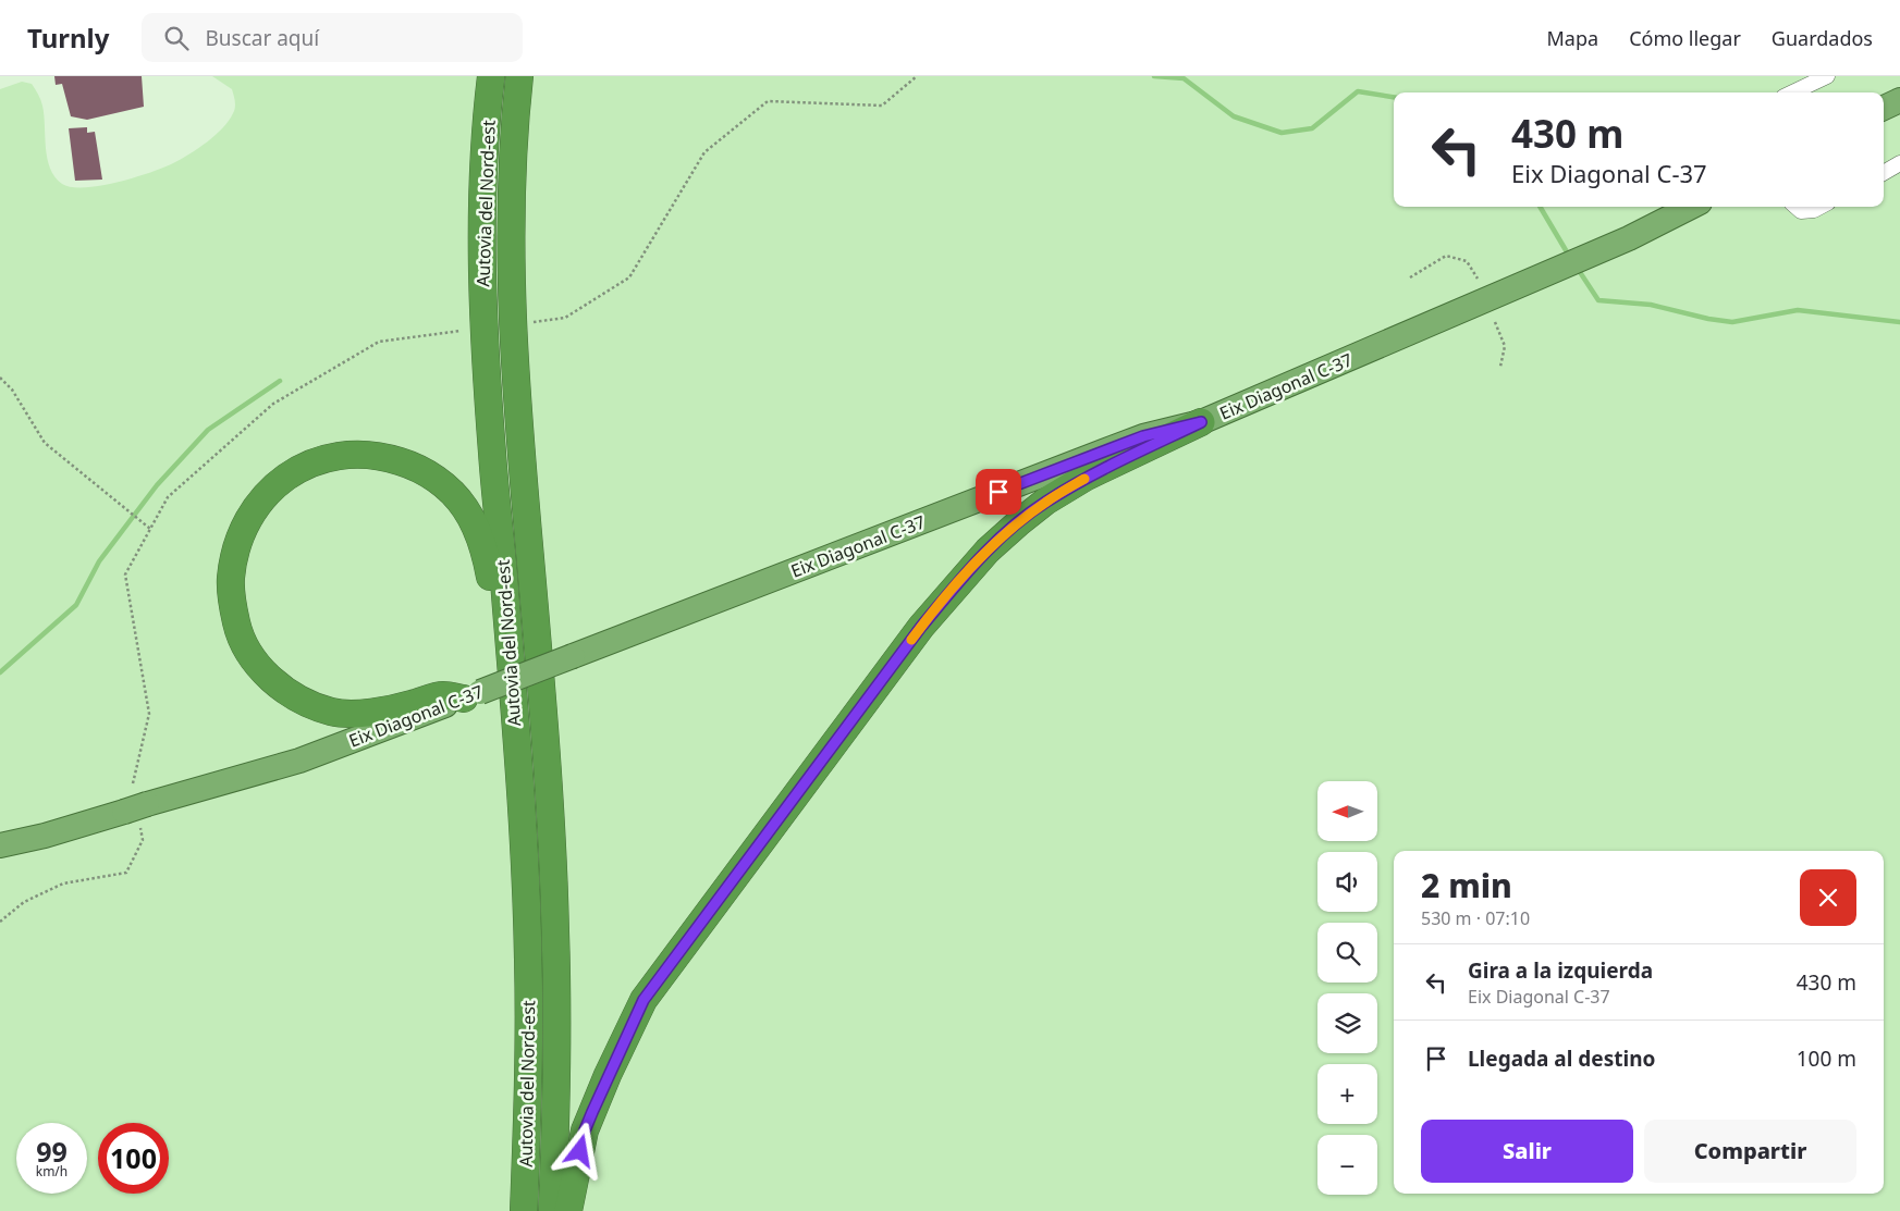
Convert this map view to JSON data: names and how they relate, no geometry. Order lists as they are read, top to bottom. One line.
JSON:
{"streets":{"highway":["Autovia del Nord-est","Eix Diagonal C-37"]},"north":"left","page":{"header":"Turnly","search":"Buscar aquí","nav":["Mapa","Cómo llegar","Guardados"],"turn":["430 m","Eix Diagonal C-37"],"map_buttons":["+","−"],"heading":["2 min","530 m · 07:10"],"list":[{"name":"Gira a la izquierda","note":"Eix Diagonal C-37","value":"430 m"},{"name":"Llegada al destino","value":"100 m"}],"buttons":["Salir","Compartir"],"speed":"99 km/h","limit":"100"}}
